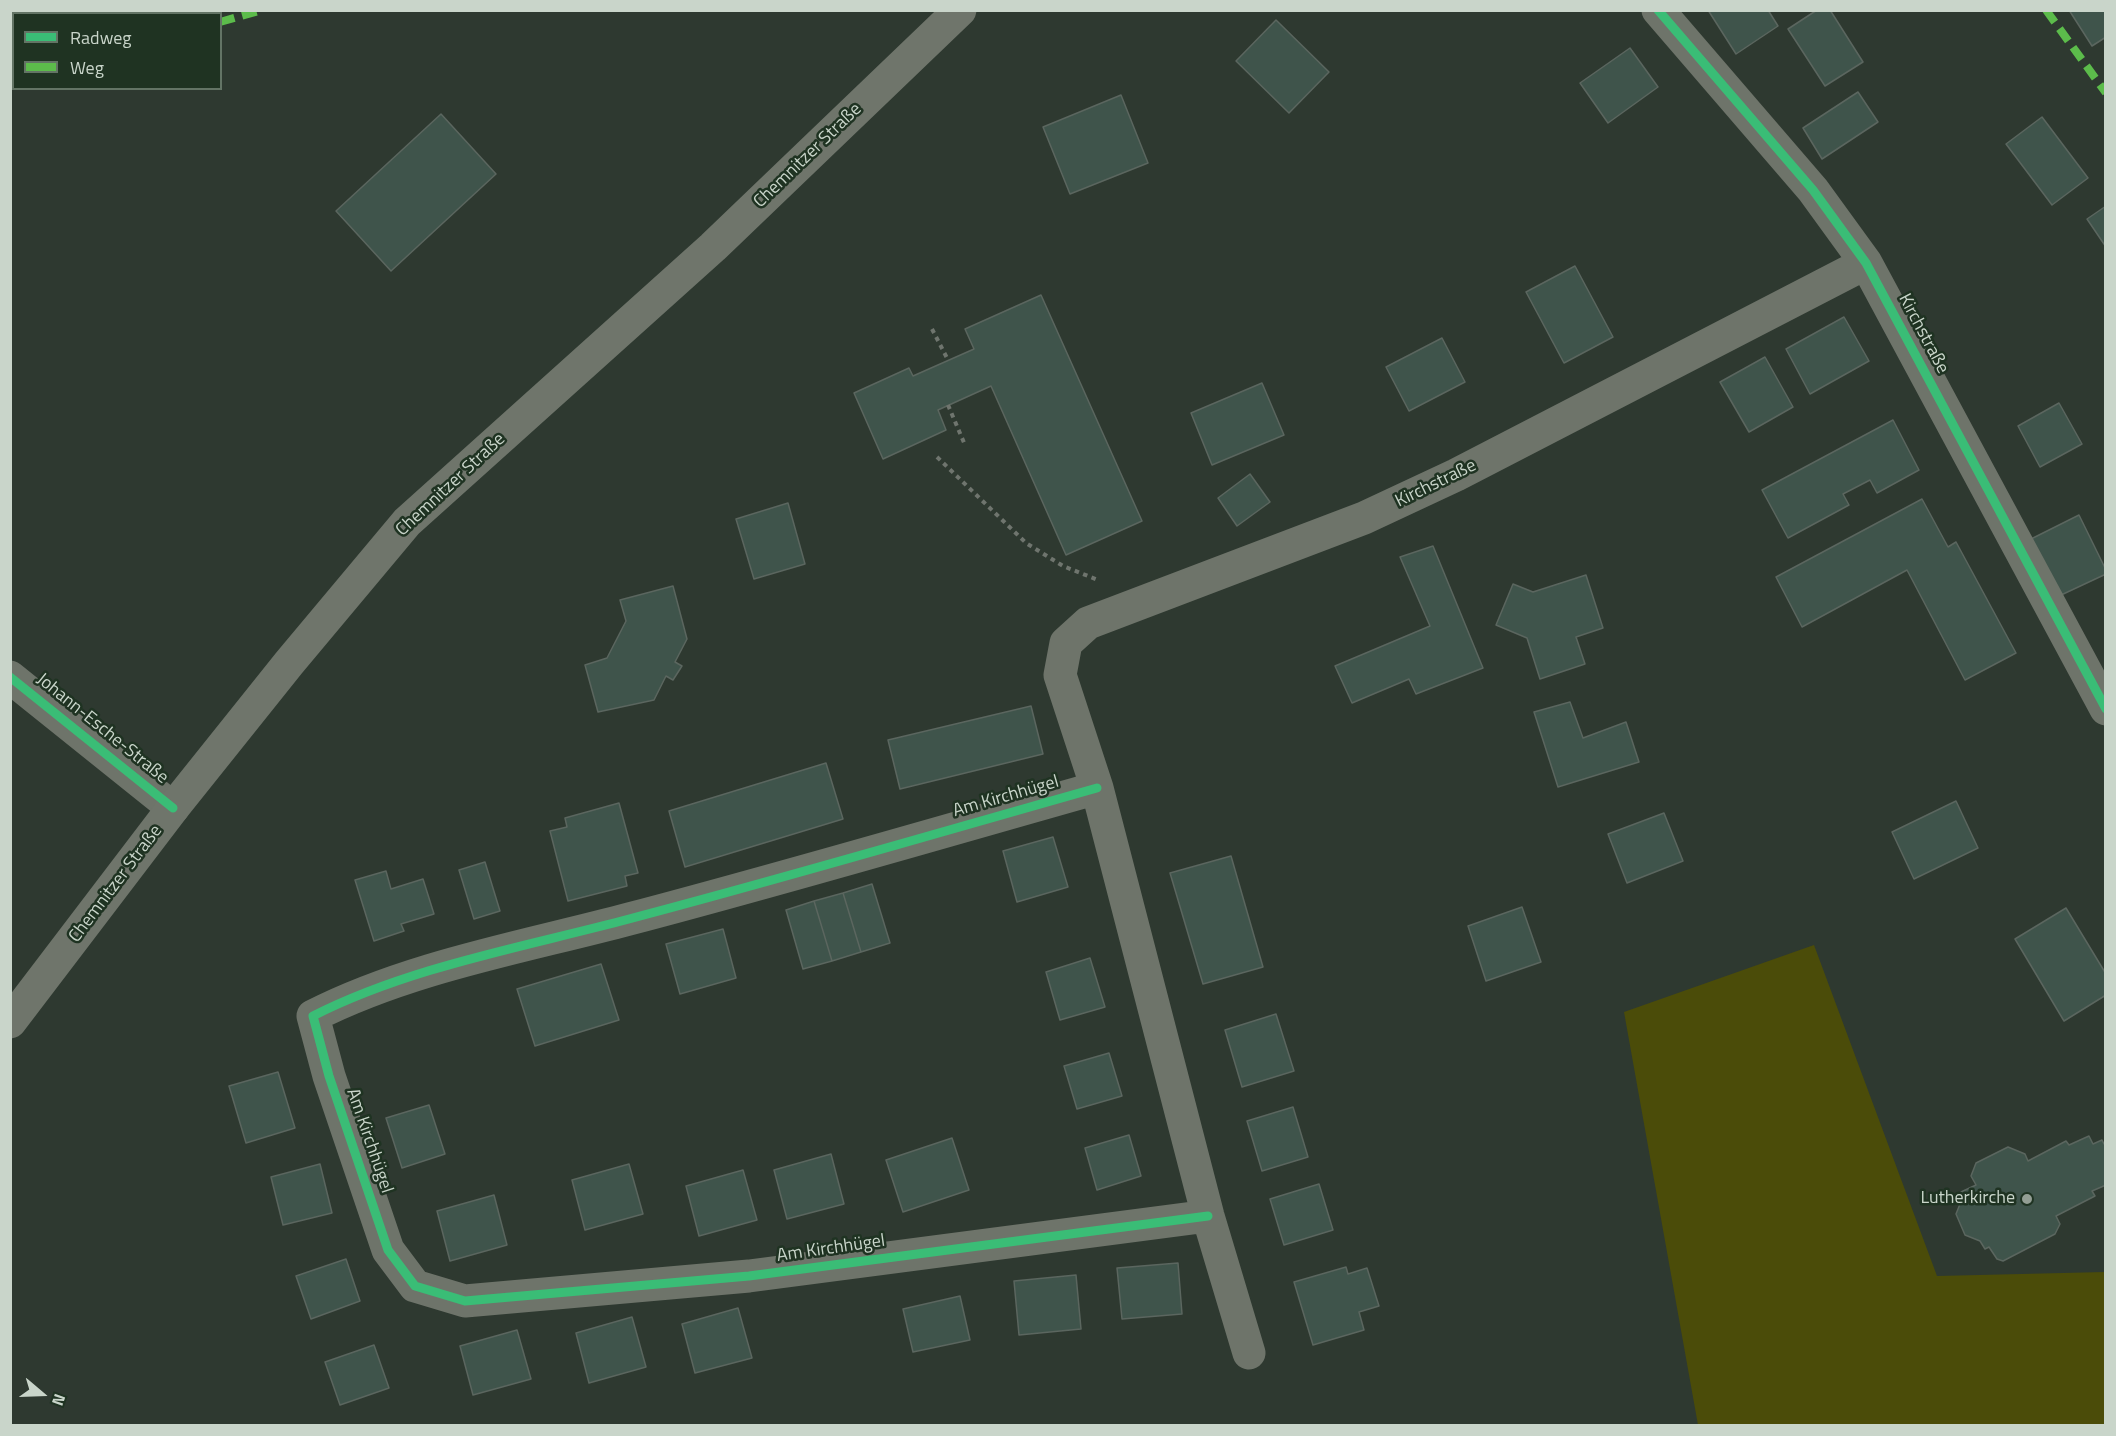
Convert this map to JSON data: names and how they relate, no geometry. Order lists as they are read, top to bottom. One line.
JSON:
{"streets":{"main road":["Chemnitzer Straße"],"street":["Kirchstraße","Johann-Esche-Straße","Am Kirchhügel"]},"crossings":[["Chemnitzer Straße","Johann-Esche-Straße"]],"places":["Lutherkirche"],"legend":["Radweg","Weg"],"north":"right"}
